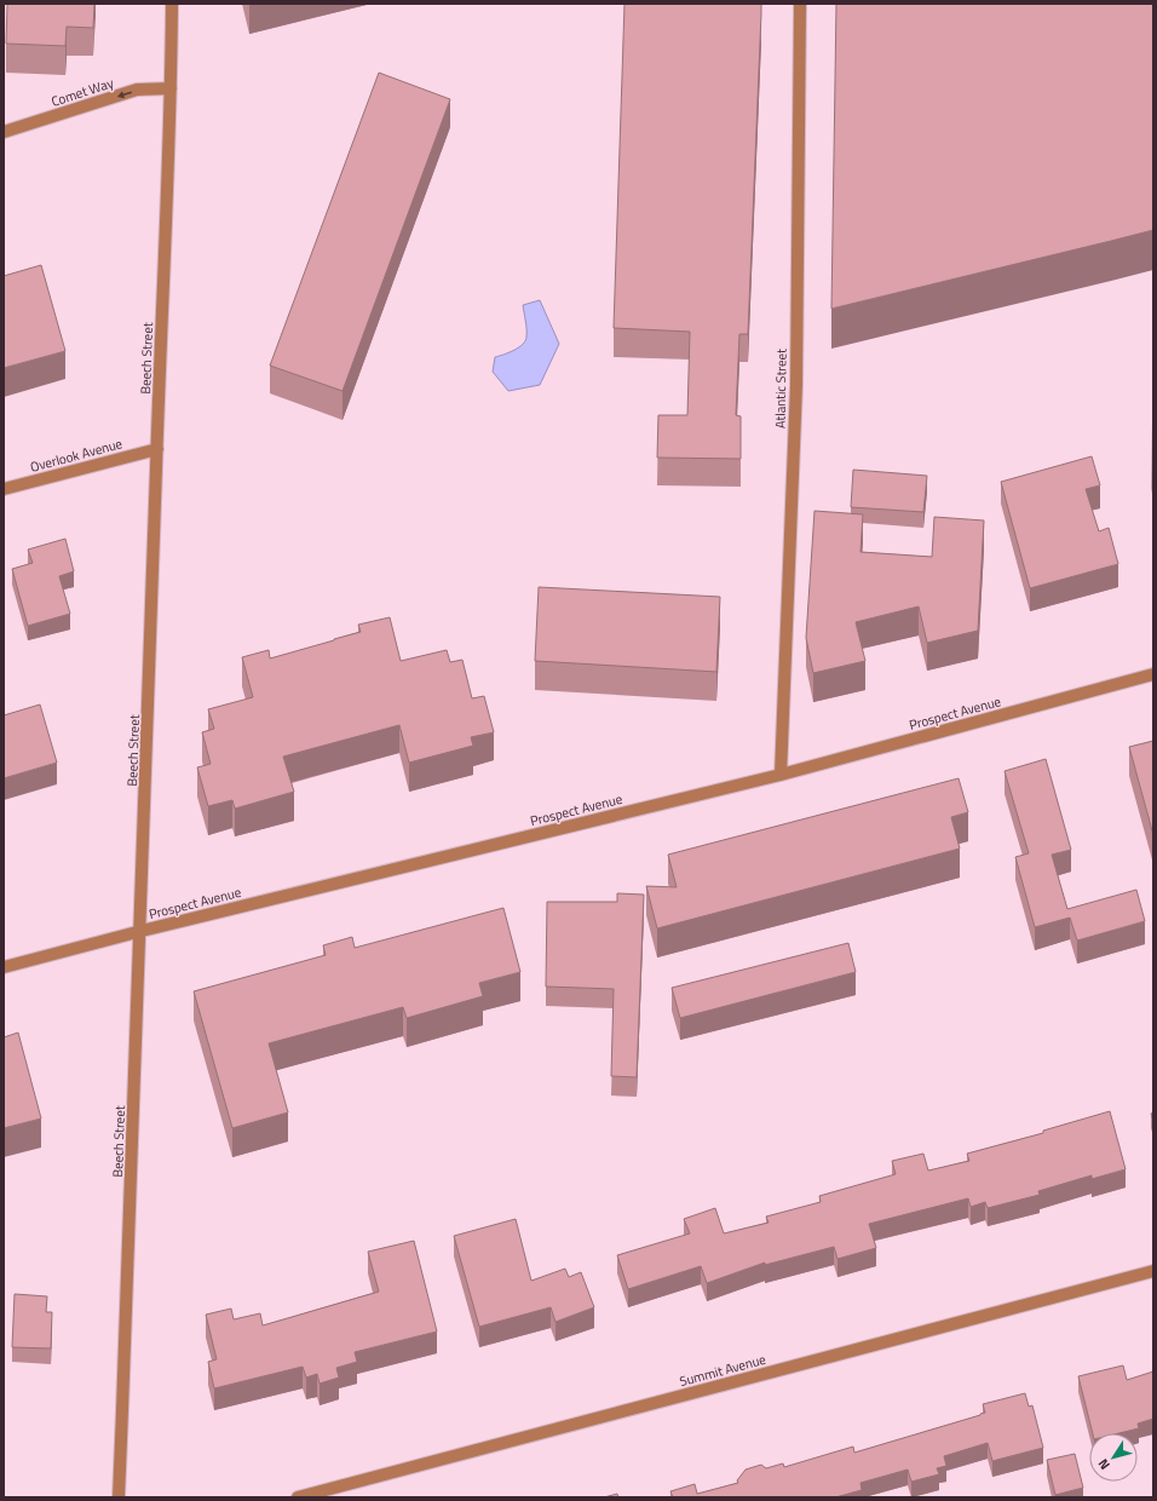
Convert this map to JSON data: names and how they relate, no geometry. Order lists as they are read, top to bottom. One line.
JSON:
{"streets":{"street":["Comet Way","Beech Street","Atlantic Street","Overlook Avenue","Prospect Avenue","Summit Avenue"]},"crossings":[["Comet Way","Beech Street"],["Beech Street","Overlook Avenue"],["Beech Street","Prospect Avenue"],["Atlantic Street","Prospect Avenue"]],"one_way":["Comet Way"],"north":"bottom left"}
